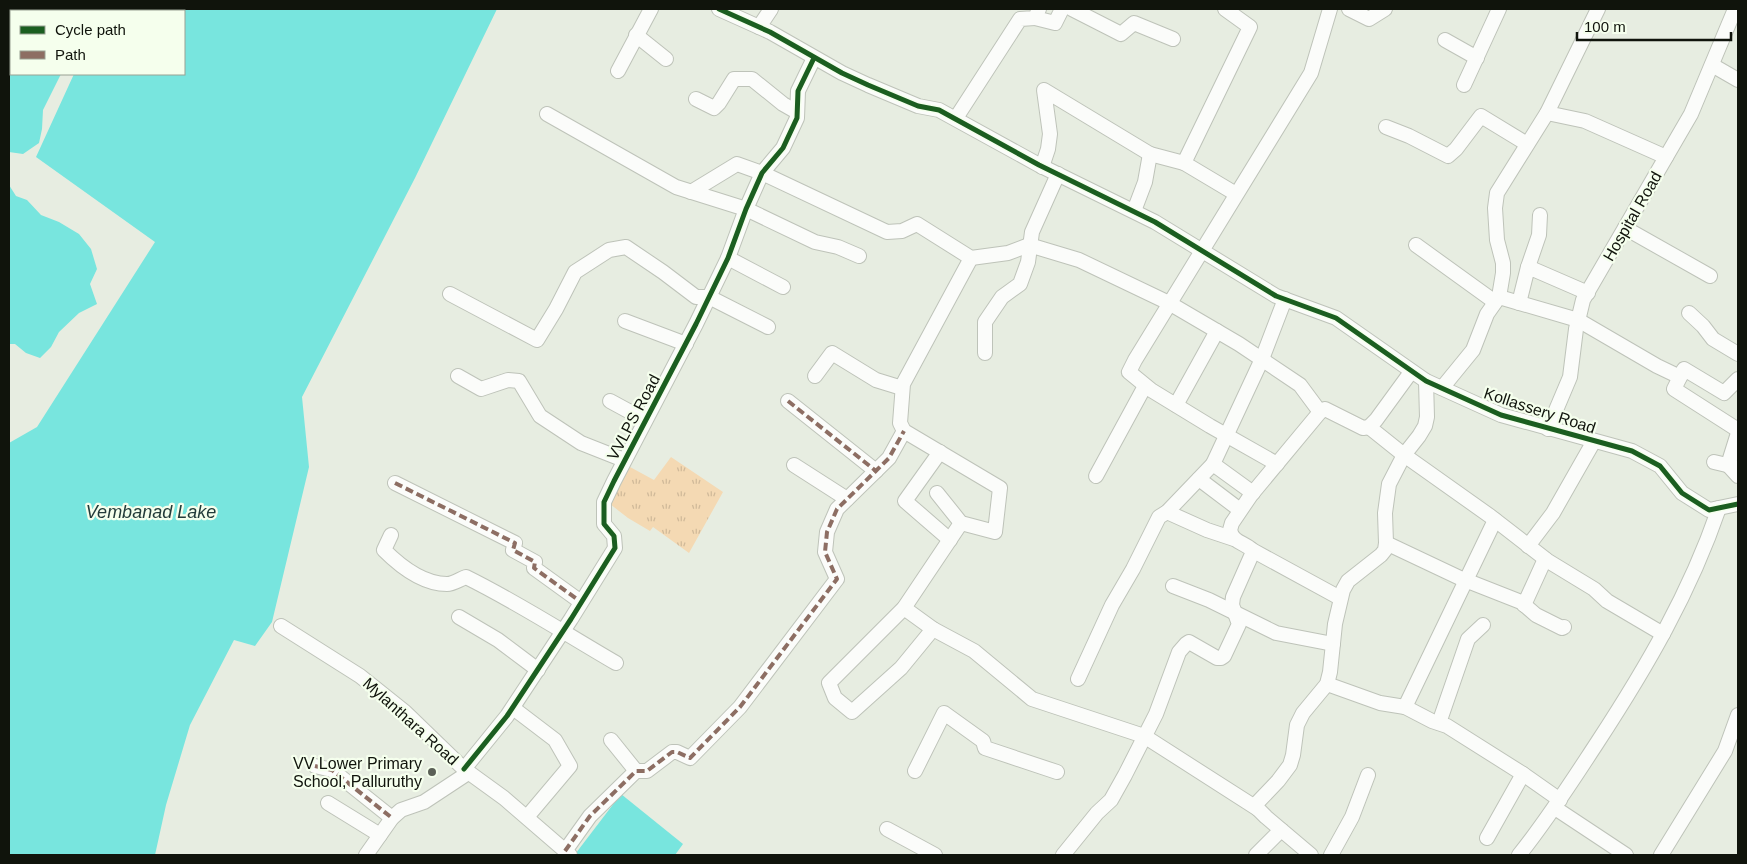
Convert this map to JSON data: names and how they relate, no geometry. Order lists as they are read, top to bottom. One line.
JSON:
{"streets":{"street":["Hospital Road","Kollassery Road","VVLPS Road","Mylanthara Road"]},"crossings":[["Hospital Road","Kollassery Road"],["Kollassery Road","VVLPS Road"],["VVLPS Road","Mylanthara Road"]],"water":["Vembanad Lake"],"places":["VV Lower Primary School, Palluruthy"],"legend":["Cycle path","Path"],"scale_bar":"100 m"}
